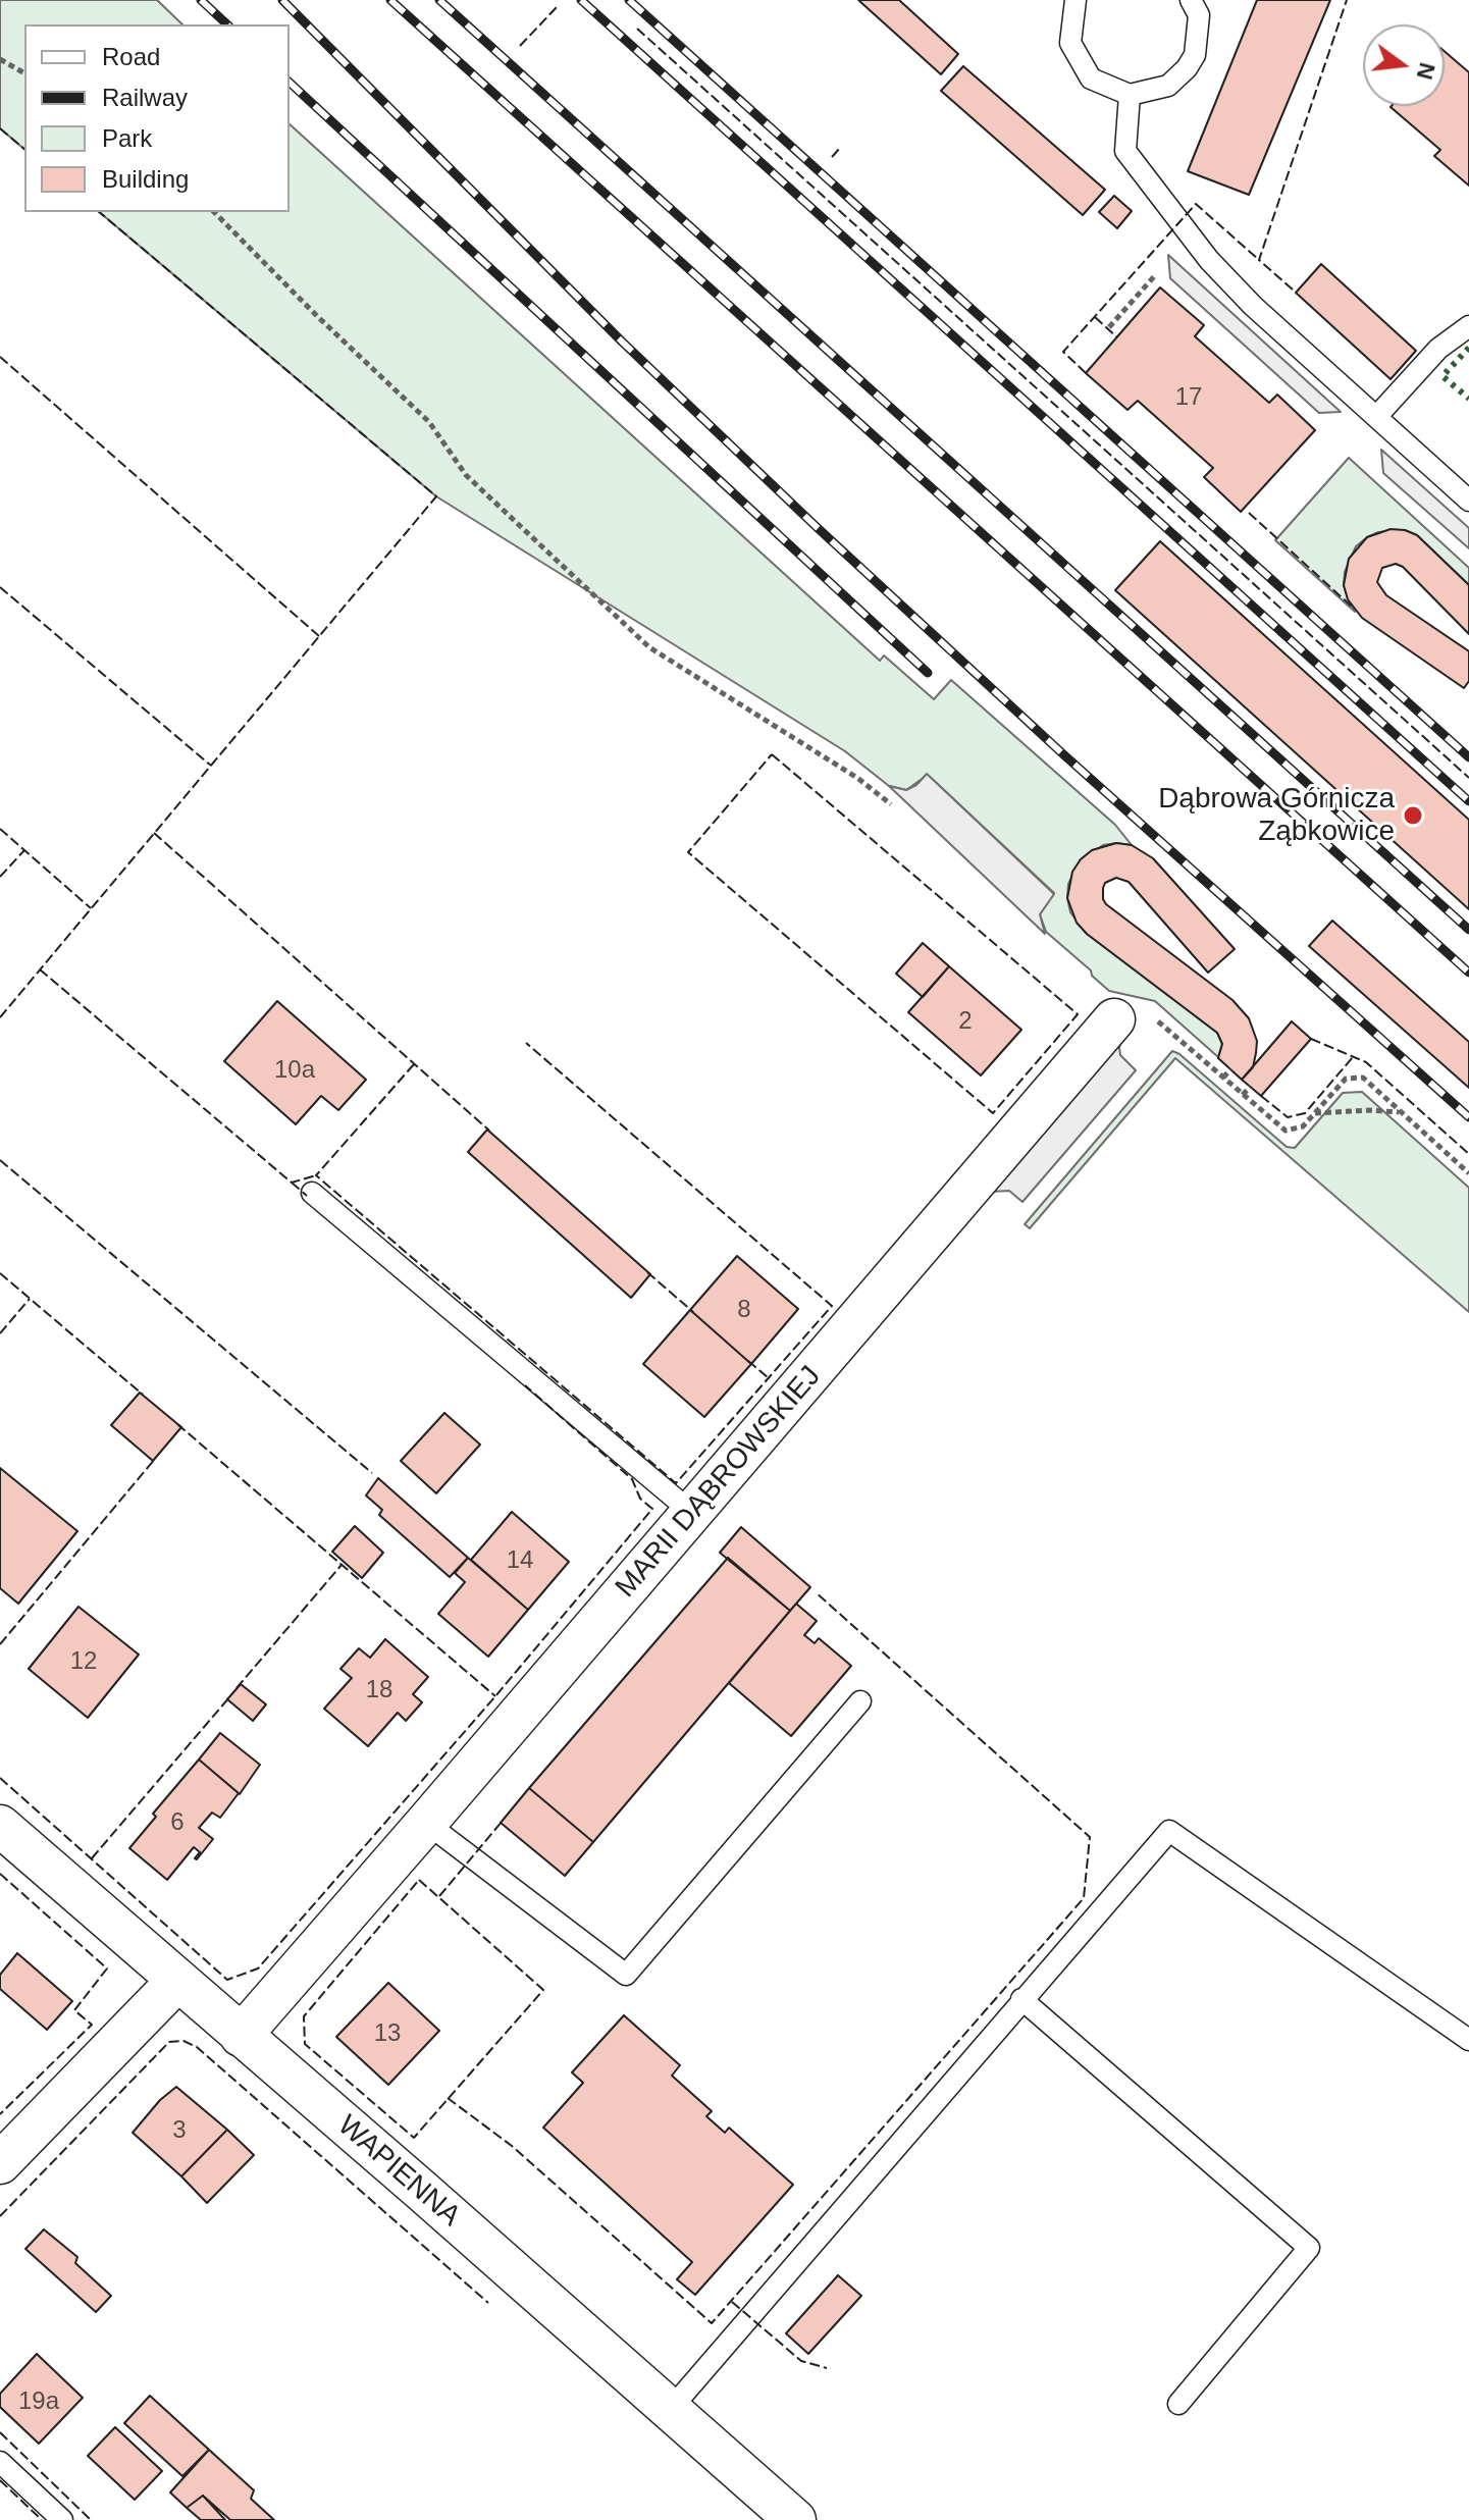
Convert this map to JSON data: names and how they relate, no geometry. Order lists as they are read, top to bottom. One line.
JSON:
{"streets":{"street":["MARII DĄBROWSKIEJ","WAPIENNA"]},"crossings":[["MARII DĄBROWSKIEJ","WAPIENNA"]],"places":["Dąbrowa Górnicza Ząbkowice"],"house_numbers":["17","2","10a","8","14","12","18","6","13","3","19a"],"legend":["Road","Railway","Park","Building"],"north":"right"}
